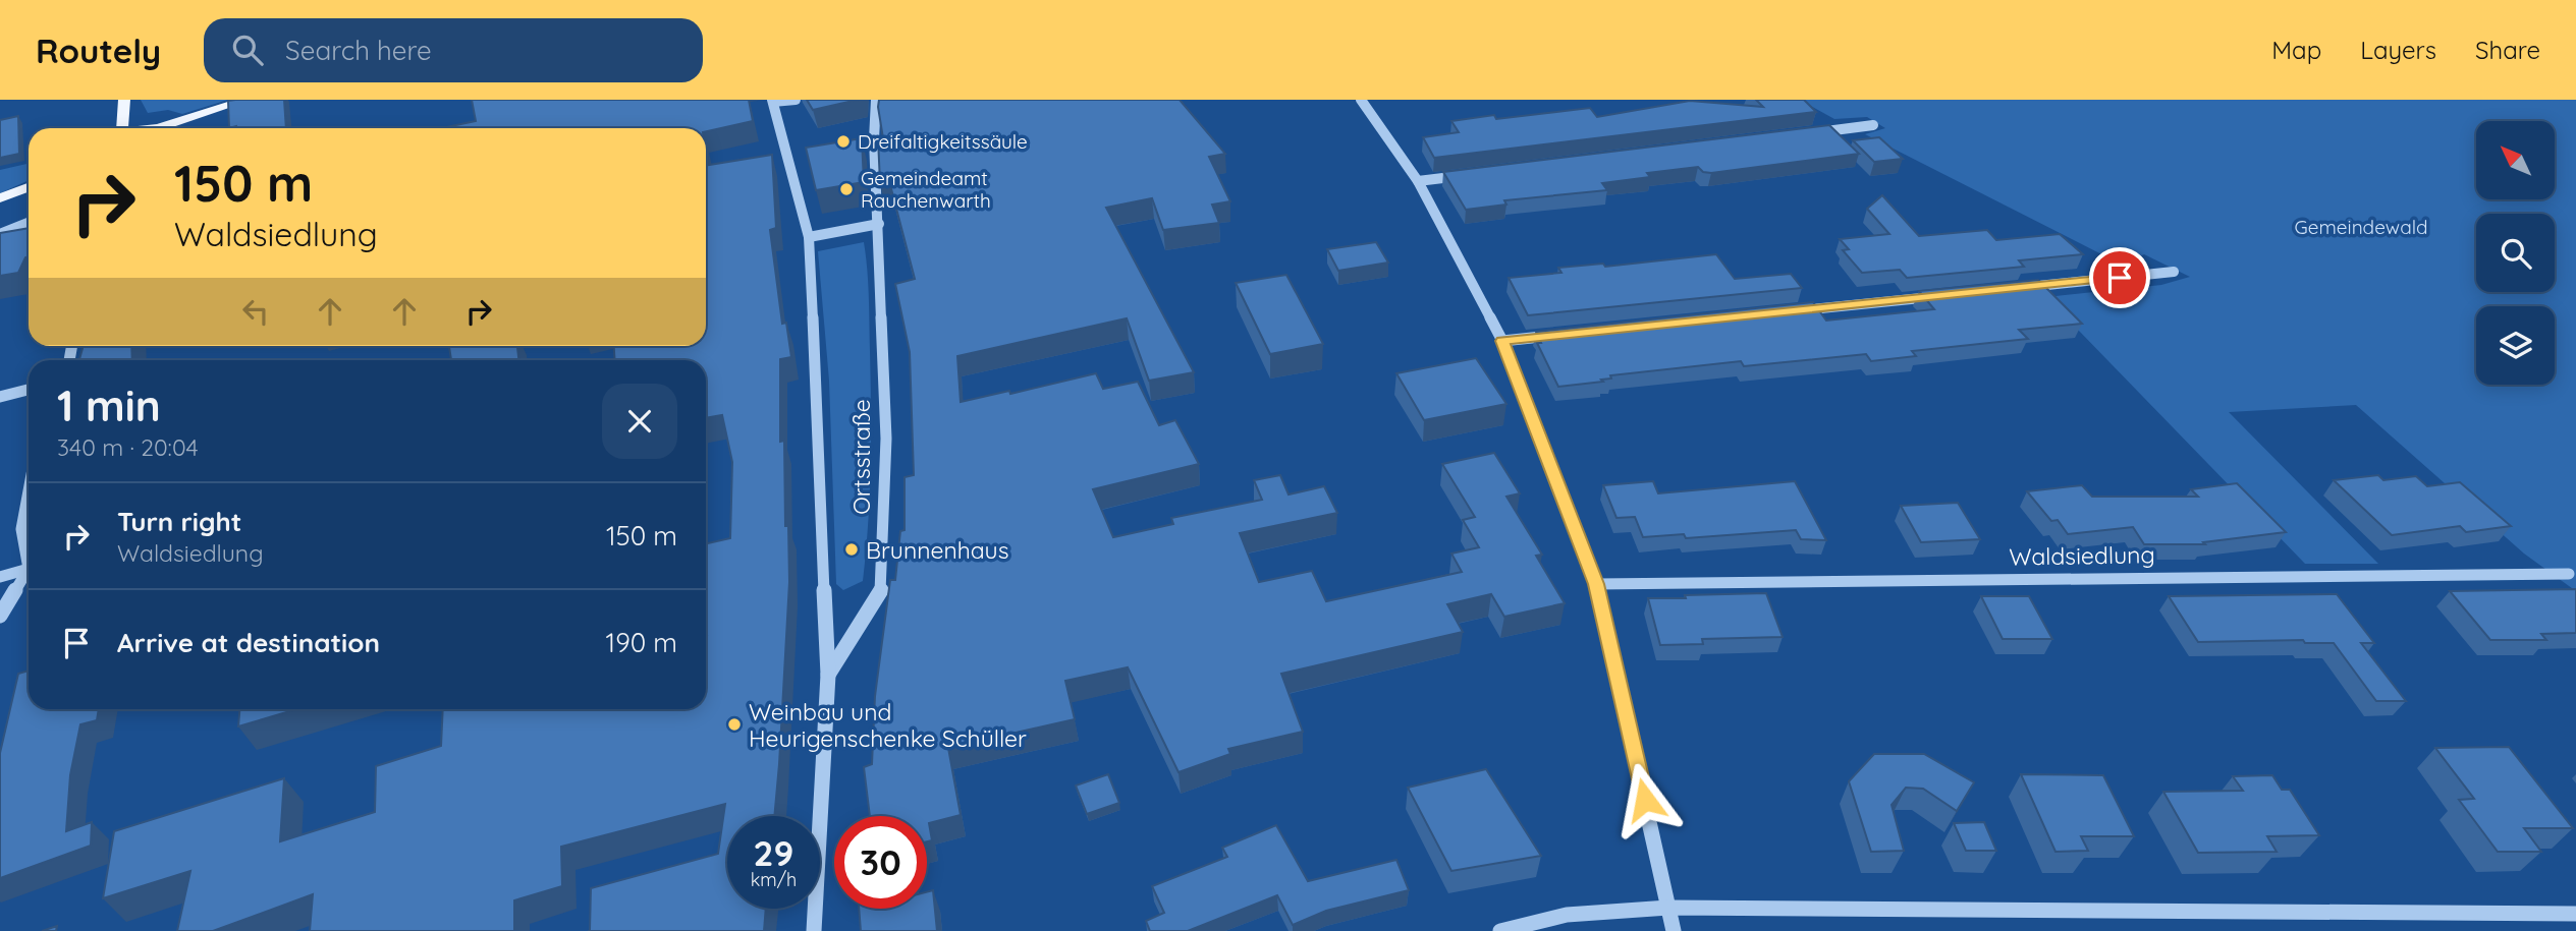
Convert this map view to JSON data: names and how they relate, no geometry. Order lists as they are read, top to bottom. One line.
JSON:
{"streets":{"street":["Ortsstraße","Waldsiedlung"]},"parks":["Gemeindewald"],"places":["Dreifaltigkeitssäule","Gemeindeamt Rauchenwarth","Brunnenhaus","Weinbau und Heurigenschenke Schüller"],"north":"top left","page":{"header":"Routely","search":"Search here","nav":["Map","Layers","Share"],"turn":["150 m","Waldsiedlung"],"heading":["1 min","340 m · 20:04"],"list":[{"name":"Turn right","note":"Waldsiedlung","value":"150 m"},{"name":"Arrive at destination","value":"190 m"}],"speed":"29 km/h","limit":"30"}}
